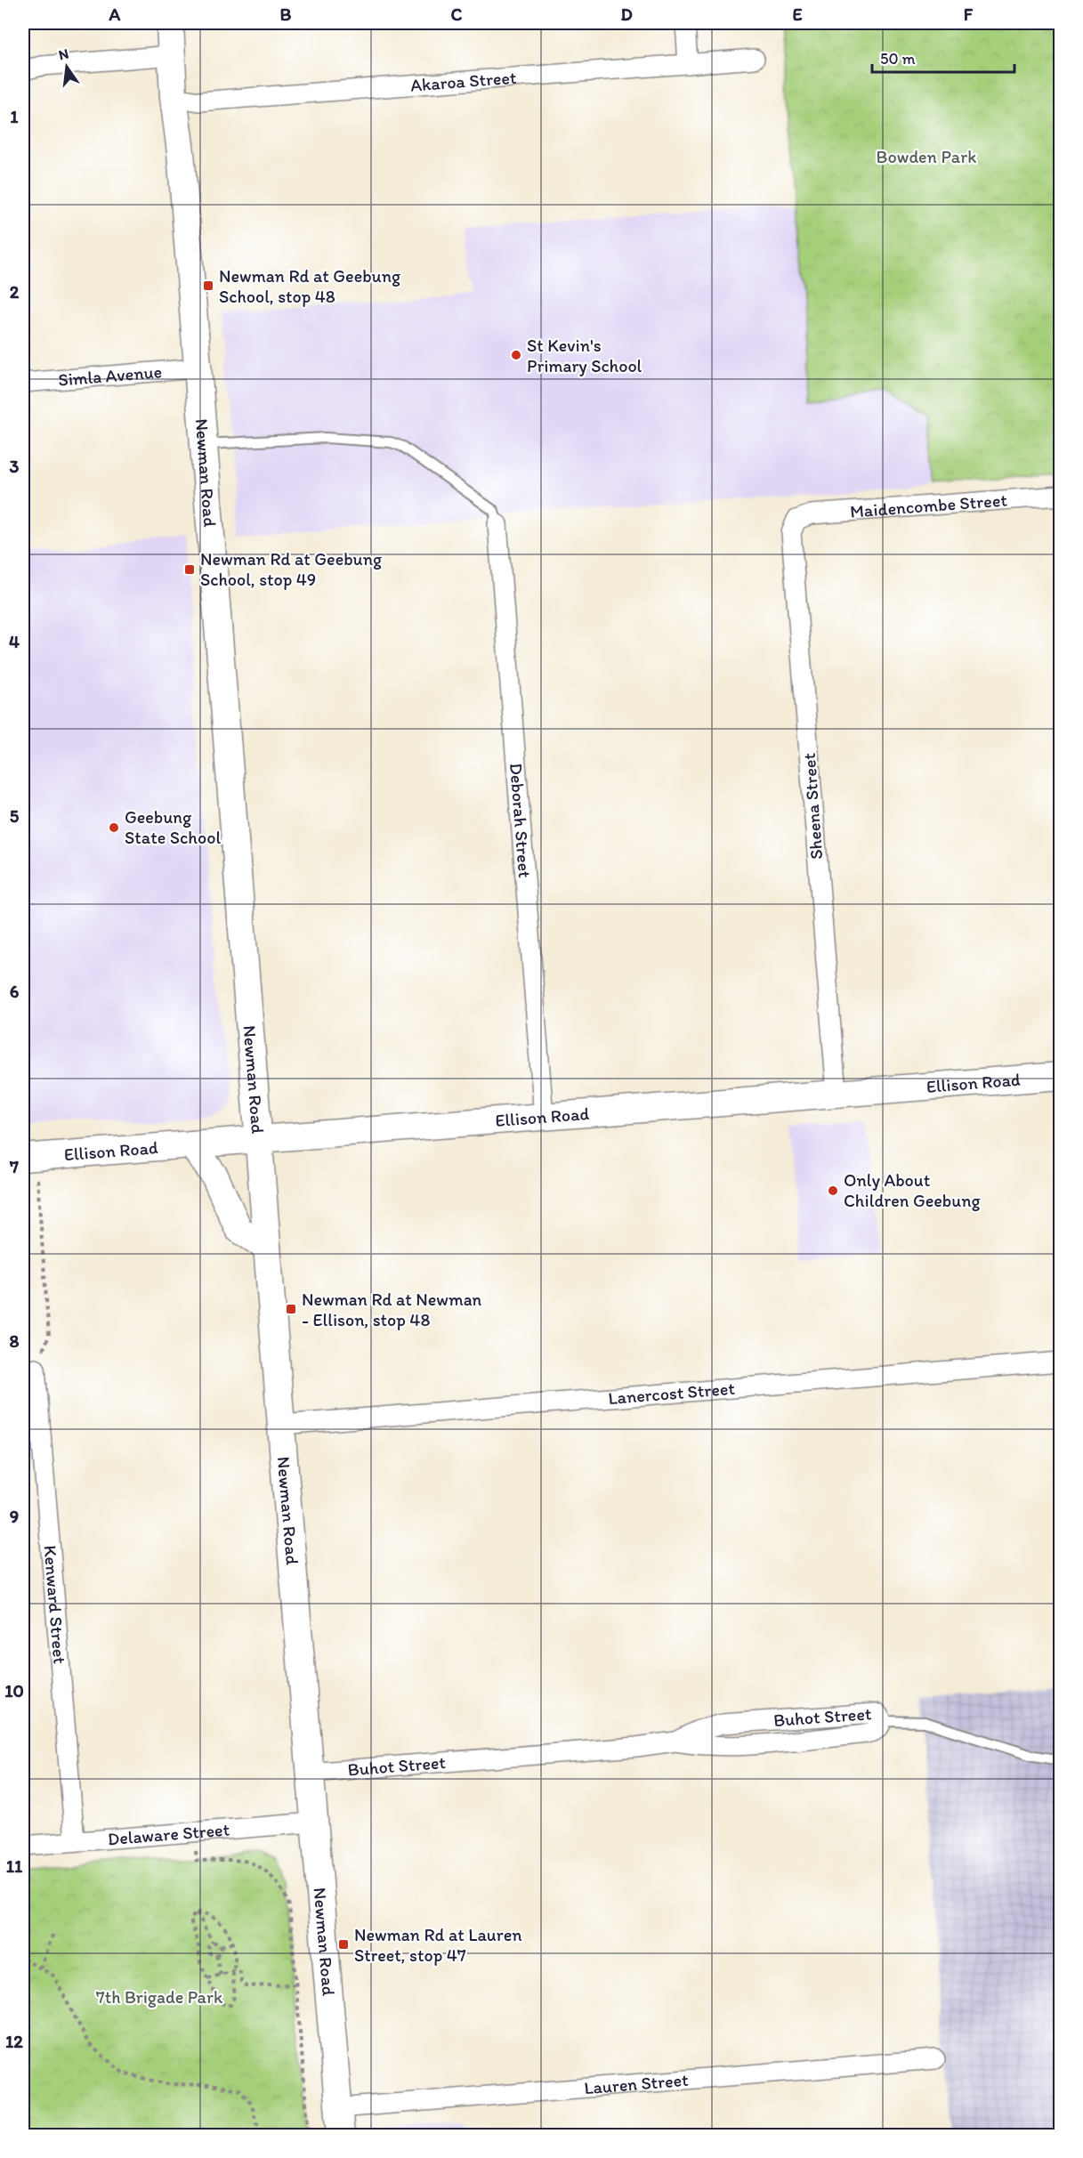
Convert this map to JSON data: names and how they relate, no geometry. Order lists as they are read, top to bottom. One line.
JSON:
{"streets":{"main road":["Newman Road","Ellison Road"],"street":["Akaroa Street","Simla Avenue","Maidencombe Street","Sheena Street","Deborah Street","Lanercost Street","Kenward Street","Buhot Street","Delaware Street","Lauren Street"]},"crossings":[["Akaroa Street","Newman Road"],["Simla Avenue","Newman Road"],["Newman Road","Ellison Road"],["Newman Road","Lanercost Street"],["Newman Road","Buhot Street"],["Newman Road","Delaware Street"],["Newman Road","Lauren Street"],["Maidencombe Street","Sheena Street"],["Sheena Street","Ellison Road"],["Deborah Street","Ellison Road"],["Kenward Street","Delaware Street"]],"parks":["Bowden Park","7th Brigade Park"],"places":{"transit":["Newman Rd at Geebung School, stop 48","Newman Rd at Geebung School, stop 49","Newman Rd at Newman - Ellison, stop 48","Newman Rd at Lauren Street, stop 47"],"other":["St Kevin's Primary School","Geebung State School","Only About Children Geebung"]},"scale_bar":"50 m","north":"top","grid":{"columns":["A","B","C","D","E","F"],"rows":["1","2","3","4","5","6","7","8","9","10","11","12"]}}
